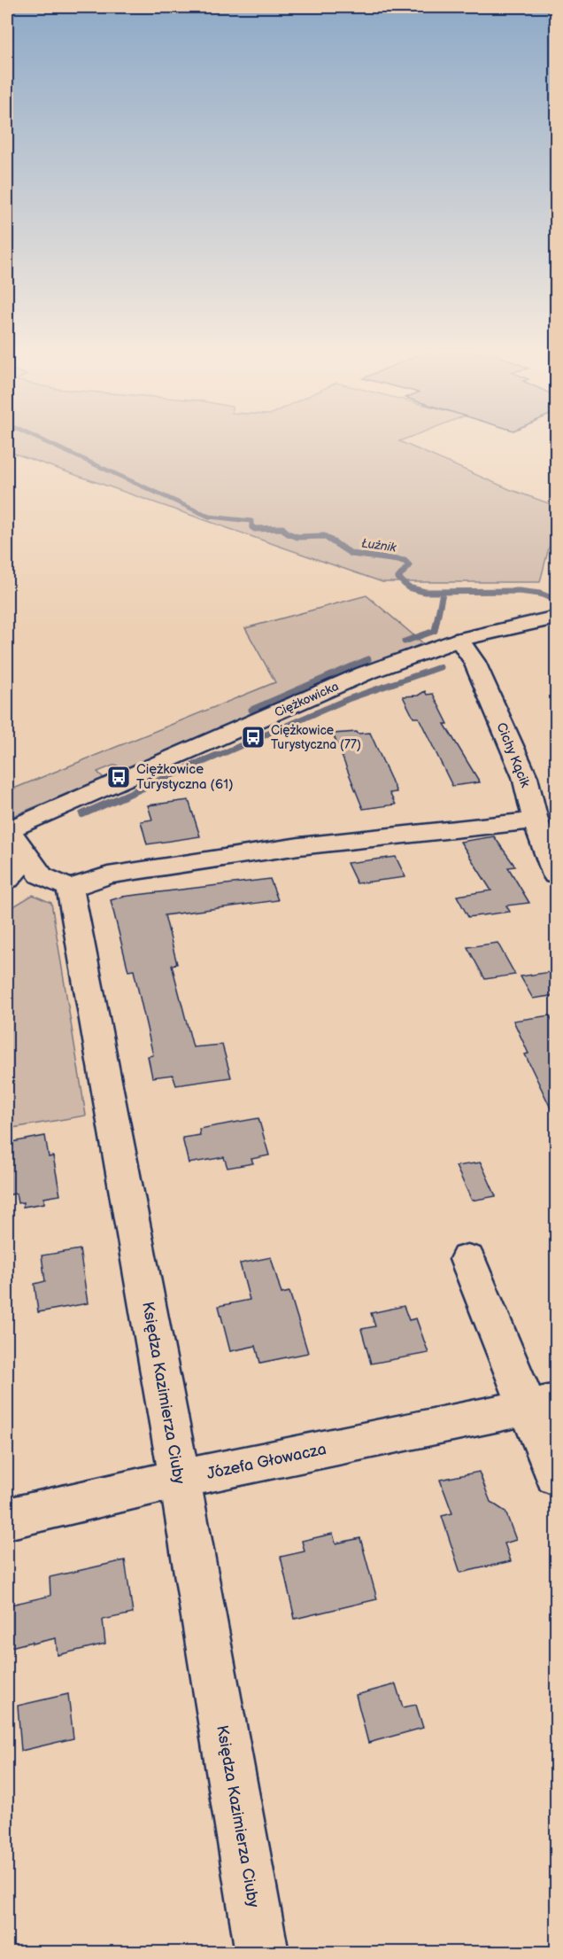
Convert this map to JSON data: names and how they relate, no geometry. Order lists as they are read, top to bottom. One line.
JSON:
{"streets":{"street":["Ciężkowicka","Cichy Kącik","Księdza Kazimierza Ciuby","Józefa Głowacza"]},"crossings":[["Ciężkowicka","Cichy Kącik"],["Księdza Kazimierza Ciuby","Józefa Głowacza"]],"water":["Łużnik"],"places":{"bus stop":["Ciężkowice Turystyczna (77)","Ciężkowice Turystyczna (61)"]}}
